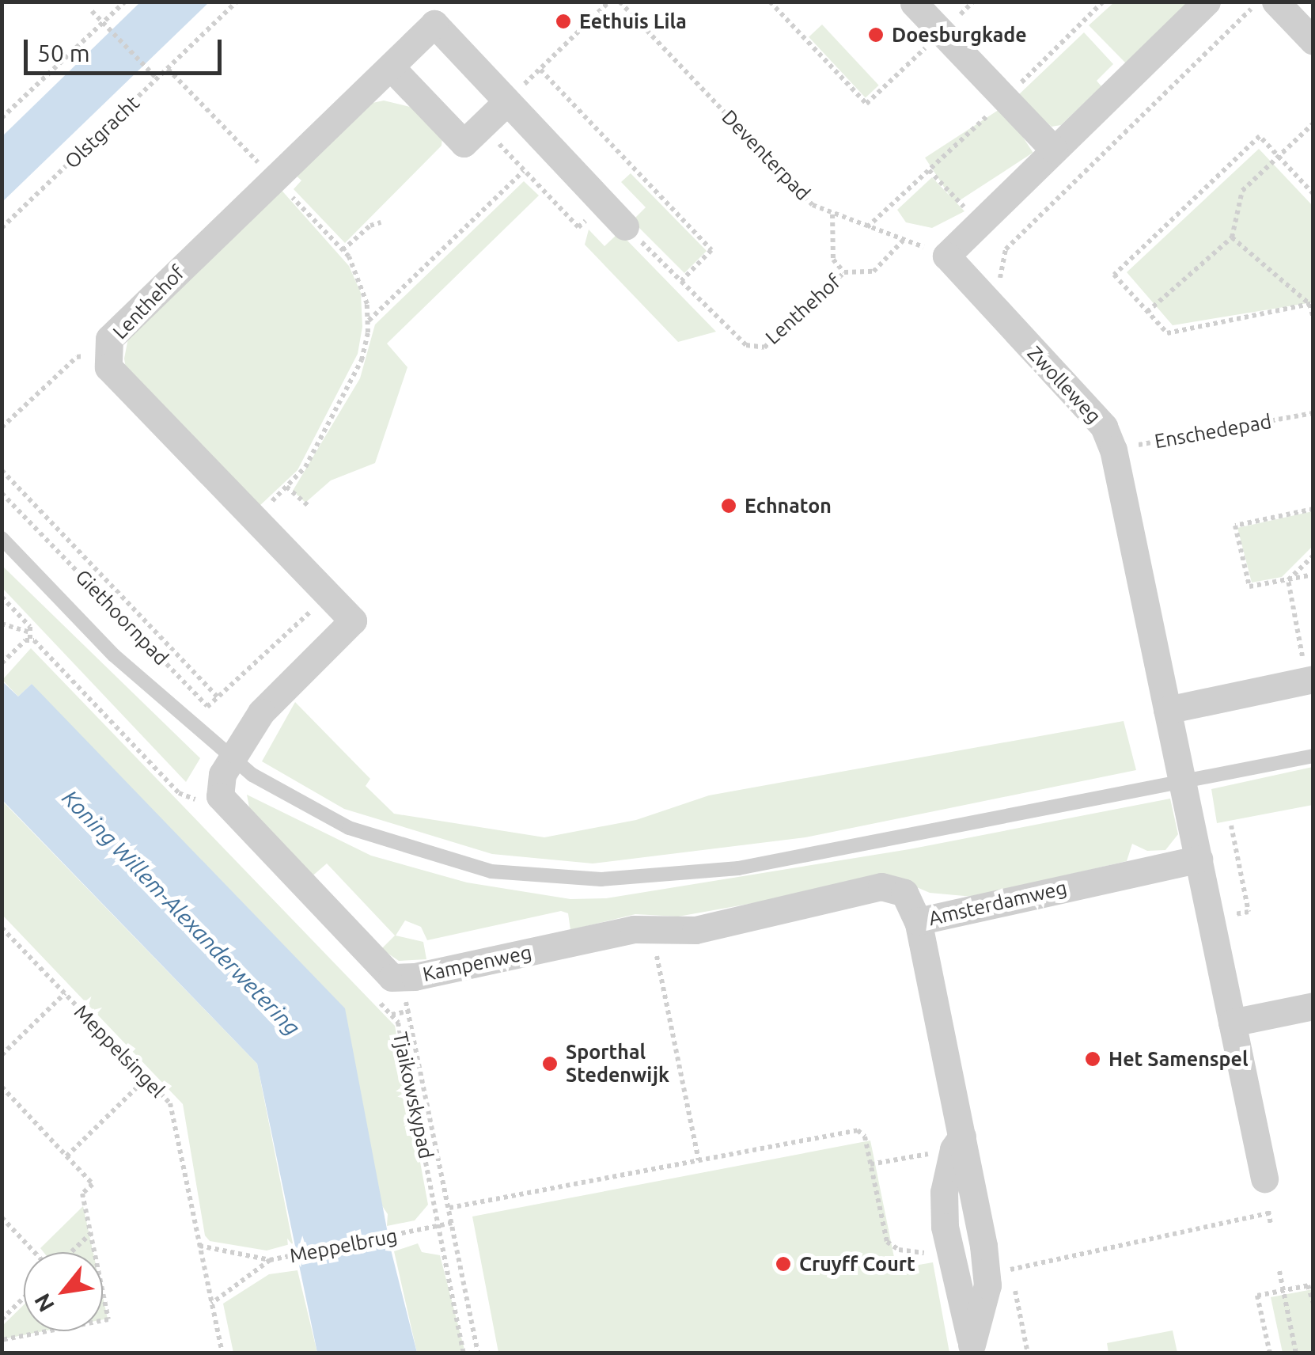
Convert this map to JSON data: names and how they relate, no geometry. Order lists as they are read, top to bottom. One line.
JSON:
{"streets":{"street":["Lenthehof","Zwolleweg","Amsterdamweg","Kampenweg"],"path":["Olstgracht","Deventerpad","Enschedepad","Giethoornpad","Meppelsingel","Tjaikowskypad","Meppelbrug"]},"crossings":[["Deventerpad","Lenthehof"],["Deventerpad","Zwolleweg"],["Lenthehof","Giethoornpad"],["Zwolleweg","Enschedepad"],["Amsterdamweg","Kampenweg"],["Kampenweg","Tjaikowskypad"],["Tjaikowskypad","Meppelbrug"]],"water":["Koning Willem-Alexanderwetering"],"places":["Eethuis Lila","Doesburgkade","Echnaton","Het Samenspel","Sporthal Stedenwijk","Cruyff Court"],"scale_bar":"50 m","north":"bottom left"}
